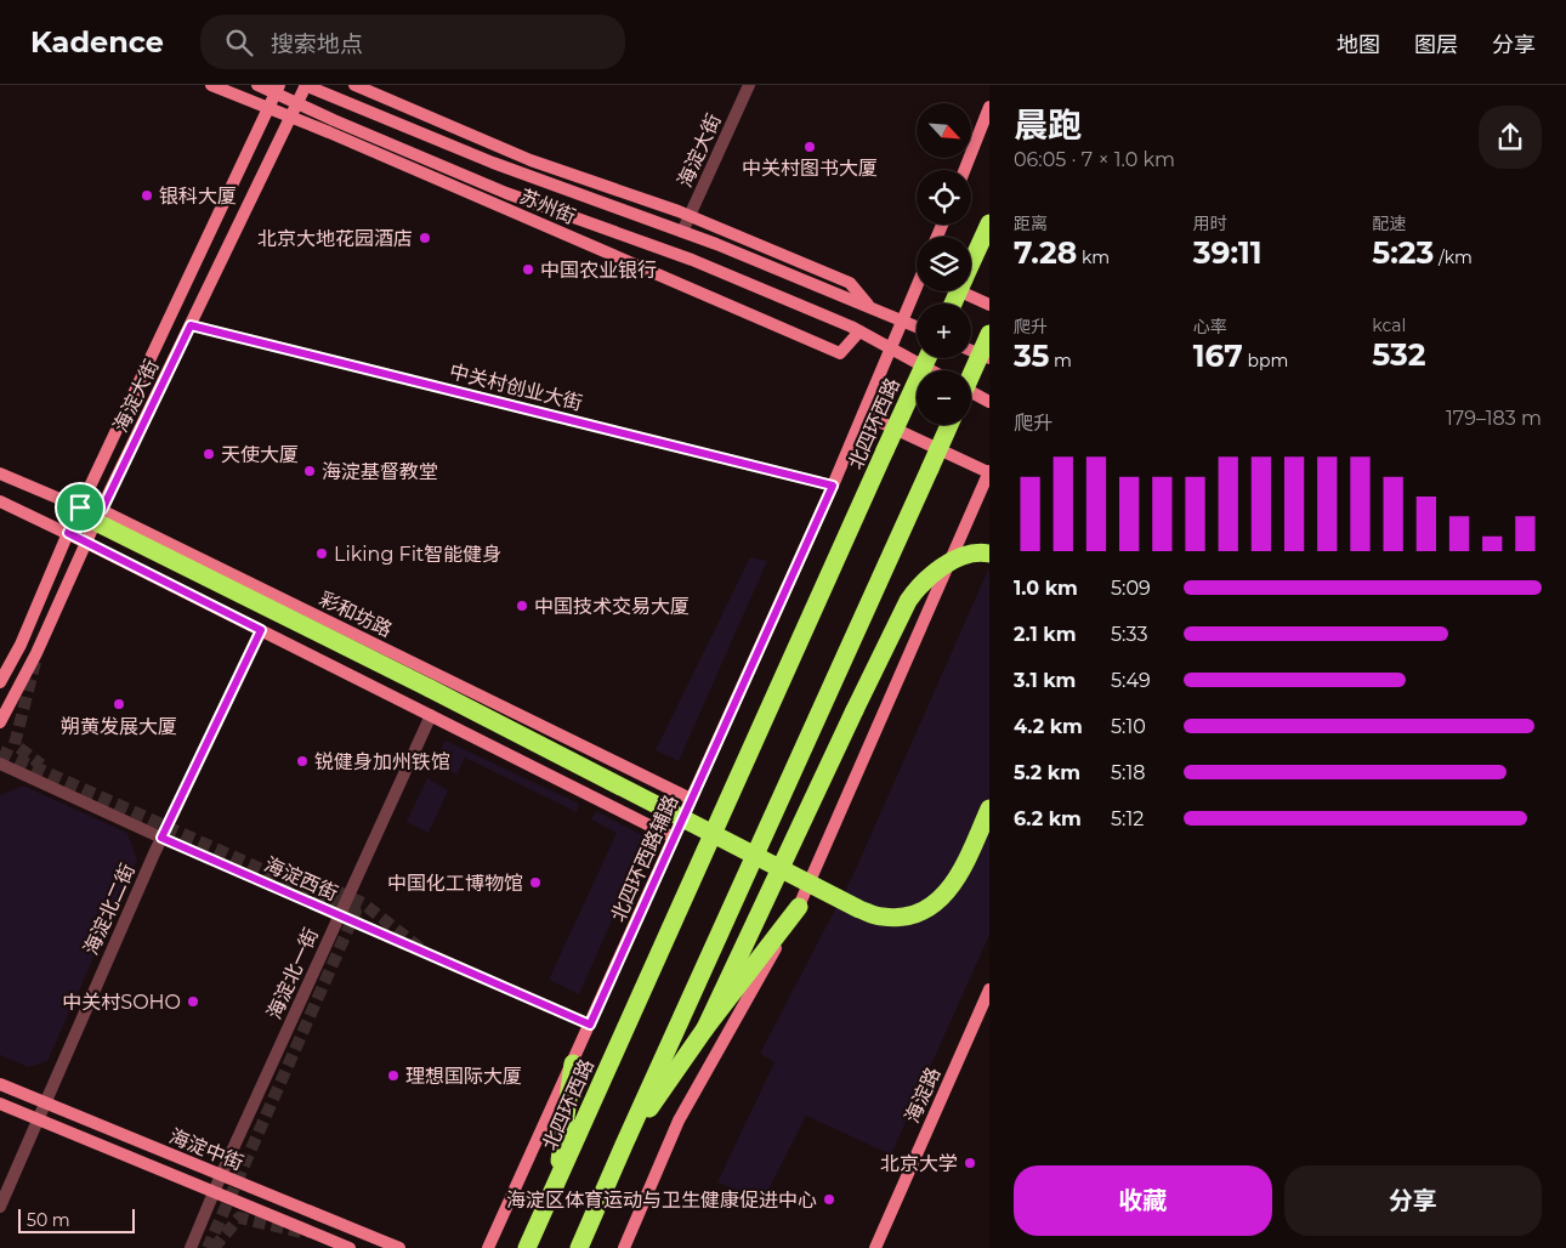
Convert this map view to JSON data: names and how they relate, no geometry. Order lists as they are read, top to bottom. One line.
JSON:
{"streets":{"highway":["北四环西路"],"street":["海淀大街","苏州街","中关村创业大街","彩和坊路","北四环西路辅路","海淀西街","海淀北二街","海淀北一街","海淀路","海淀中街"]},"crossings":[["海淀大街","苏州街"],["海淀大街","中关村创业大街"],["海淀大街","彩和坊路"],["苏州街","北四环西路辅路"],["中关村创业大街","北四环西路辅路"],["彩和坊路","北四环西路辅路"],["北四环西路辅路","海淀西街"],["海淀西街","海淀北二街"],["海淀西街","海淀北一街"],["海淀北二街","海淀中街"],["海淀北一街","海淀中街"]],"places":["中关村图书大厦","银科大厦","北京大地花园酒店","中国农业银行","天使大厦","海淀基督教堂","Liking Fit智能健身","中国技术交易大厦","朔黄发展大厦","锐健身加州铁馆","中国化工博物馆","中关村SOHO","理想国际大厦","北京大学","海淀区体育运动与卫生健康促进中心"],"scale_bar":"50 m","north":"bottom right","page":{"header":"Kadence","search":"搜索地点","nav":["地图","图层","分享"],"heading":["晨跑","06:05 · 7 × 1.0 km"],"map_buttons":["+","−"],"stats":[["距离","7.28 km"],["用时","39:11"],["配速","5:23 /km"],["爬升","35 m"],["心率","167 bpm"],["kcal","532"]],"chart":["爬升","179–183 m"],"list":[{"name":"1.0 km","note":"5:09"},{"name":"2.1 km","note":"5:33"},{"name":"3.1 km","note":"5:49"},{"name":"4.2 km","note":"5:10"},{"name":"5.2 km","note":"5:18"},{"name":"6.2 km","note":"5:12"}],"buttons":["收藏","分享"],"scale":"50 m"}}
